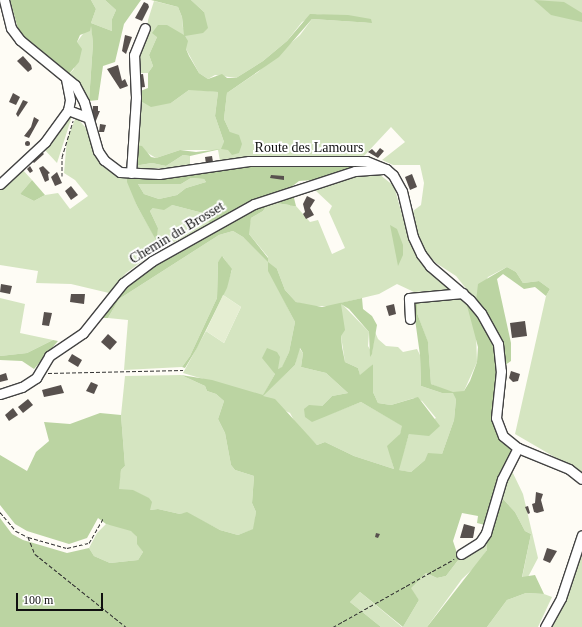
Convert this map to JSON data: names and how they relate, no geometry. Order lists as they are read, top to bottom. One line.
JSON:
{"streets":{"street":["Route des Lamours","Chemin du Brosset"]},"crossings":[["Route des Lamours","Chemin du Brosset"]],"scale_bar":"100 m"}
